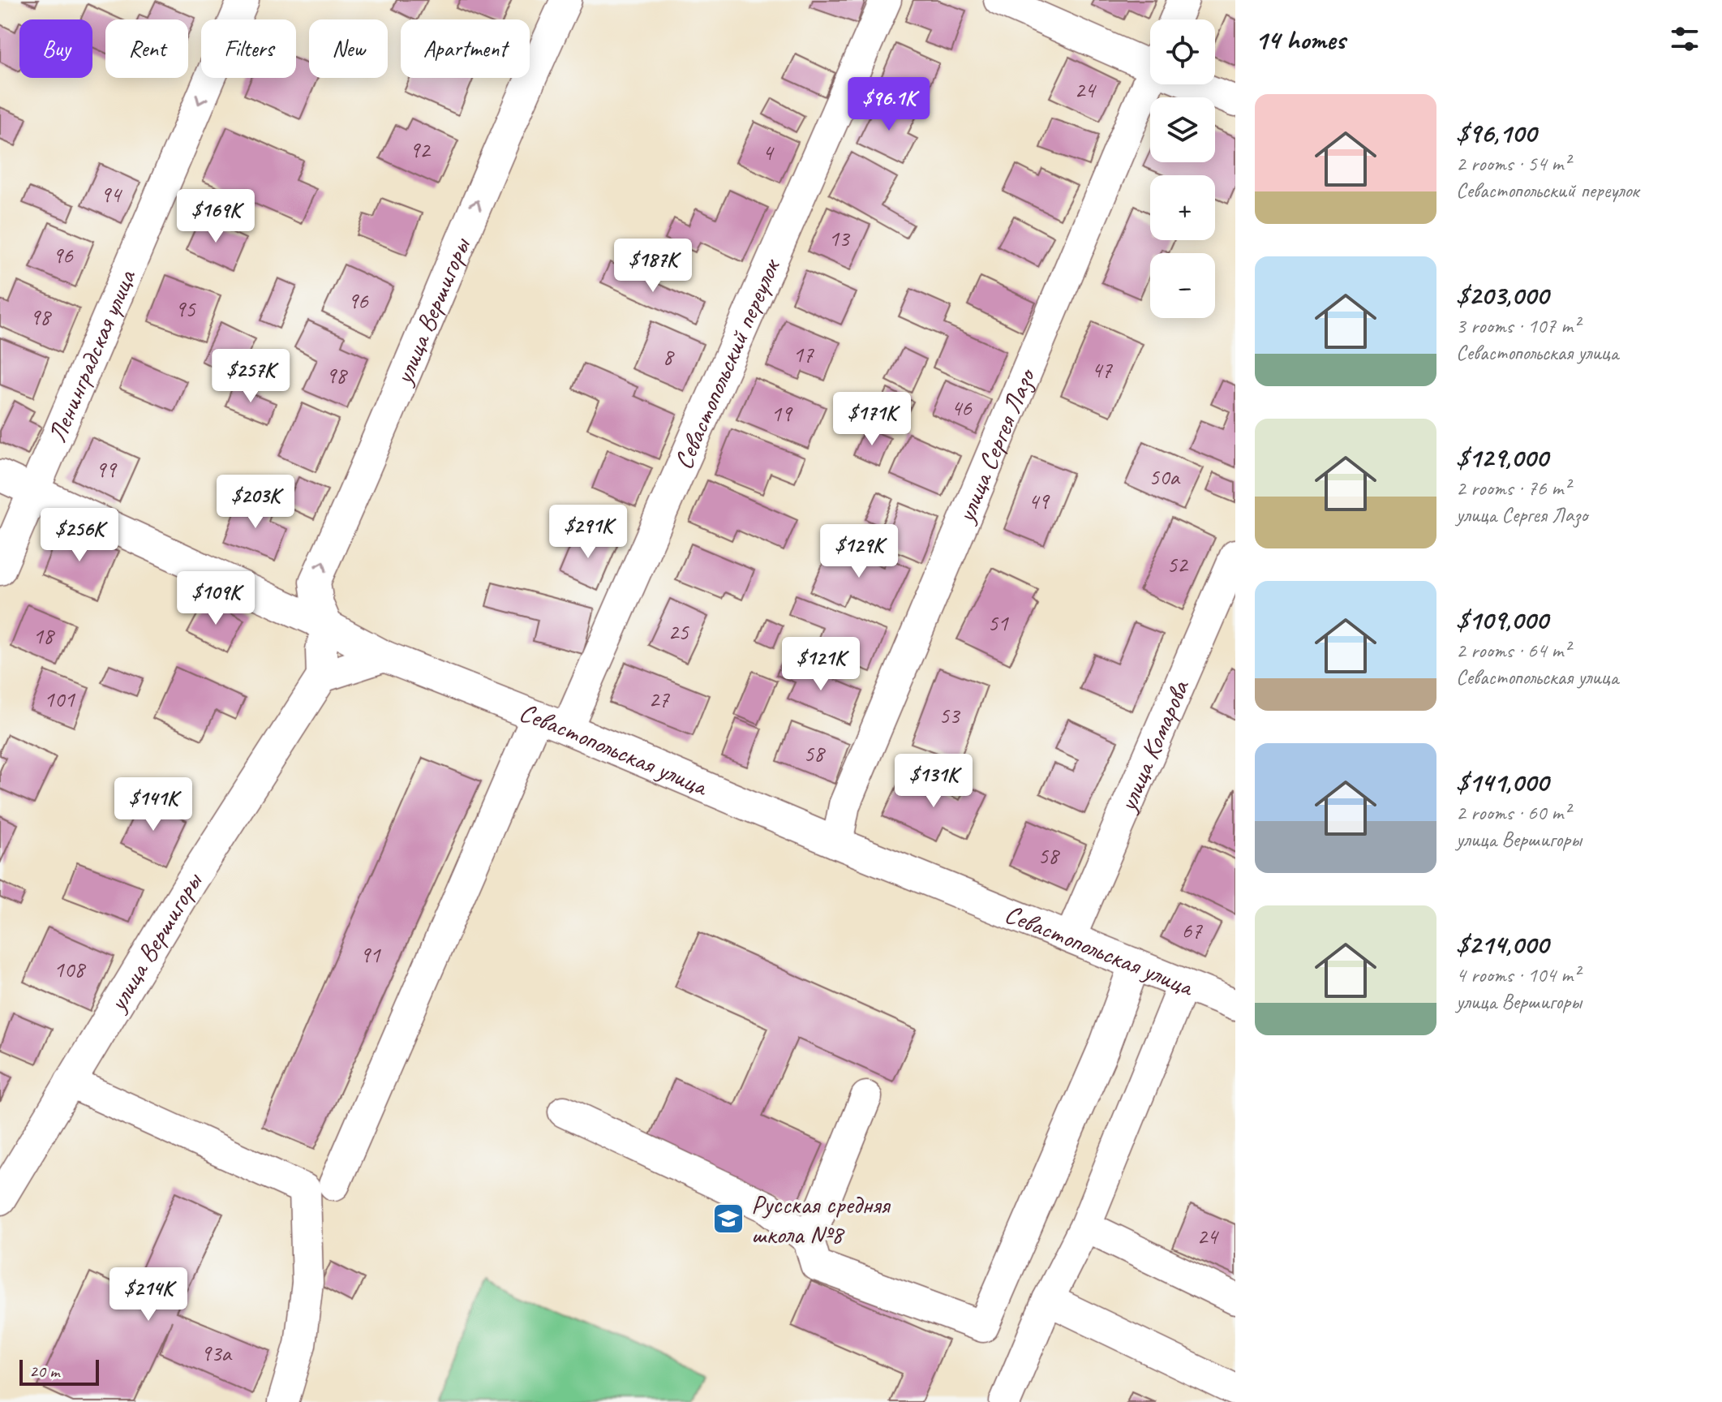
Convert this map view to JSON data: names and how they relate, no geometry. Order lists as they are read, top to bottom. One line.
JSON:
{"streets":{"street":["улица Вершигоры","Ленинградская улица","Севастопольский переулок","улица Сергея Лазо","улица Комарова","Севастопольская улица"]},"crossings":[["улица Вершигоры","Севастопольская улица"],["Ленинградская улица","Севастопольская улица"],["Севастопольский переулок","Севастопольская улица"],["улица Сергея Лазо","Севастопольская улица"],["улица Комарова","Севастопольская улица"]],"one_way":["улица Вершигоры","Ленинградская улица"],"places":{"school or university":["Русская средняя школа №8"]},"house_numbers":["24","92","4","94","13","96","96","95","98","17","8","47","98","46","19","99","50а","49","52","51","25","18","101","27","53","58","58","67","91","108","24","93а"],"scale_bar":"20 m","page":{"heading":"14 homes","map_buttons":["+","−"],"chip":["Buy","Rent","Filters","New","Apartment"],"price":["$96.1K","$169K","$187K","$257K","$171K","$203K","$291K","$256K","$129K","$109K","$121K","$131K","$141K","$214K"],"list":[{"name":"$96,100","note":"2 rooms · 54 m² · Севастопольский переулок"},{"name":"$203,000","note":"3 rooms · 107 m² · Севастопольская улица"},{"name":"$129,000","note":"2 rooms · 76 m² · улица Сергея Лазо"},{"name":"$109,000","note":"2 rooms · 64 m² · Севастопольская улица"},{"name":"$141,000","note":"2 rooms · 60 m² · улица Вершигоры"},{"name":"$214,000","note":"4 rooms · 104 m² · улица Вершигоры"}],"scale":"20 m"}}
